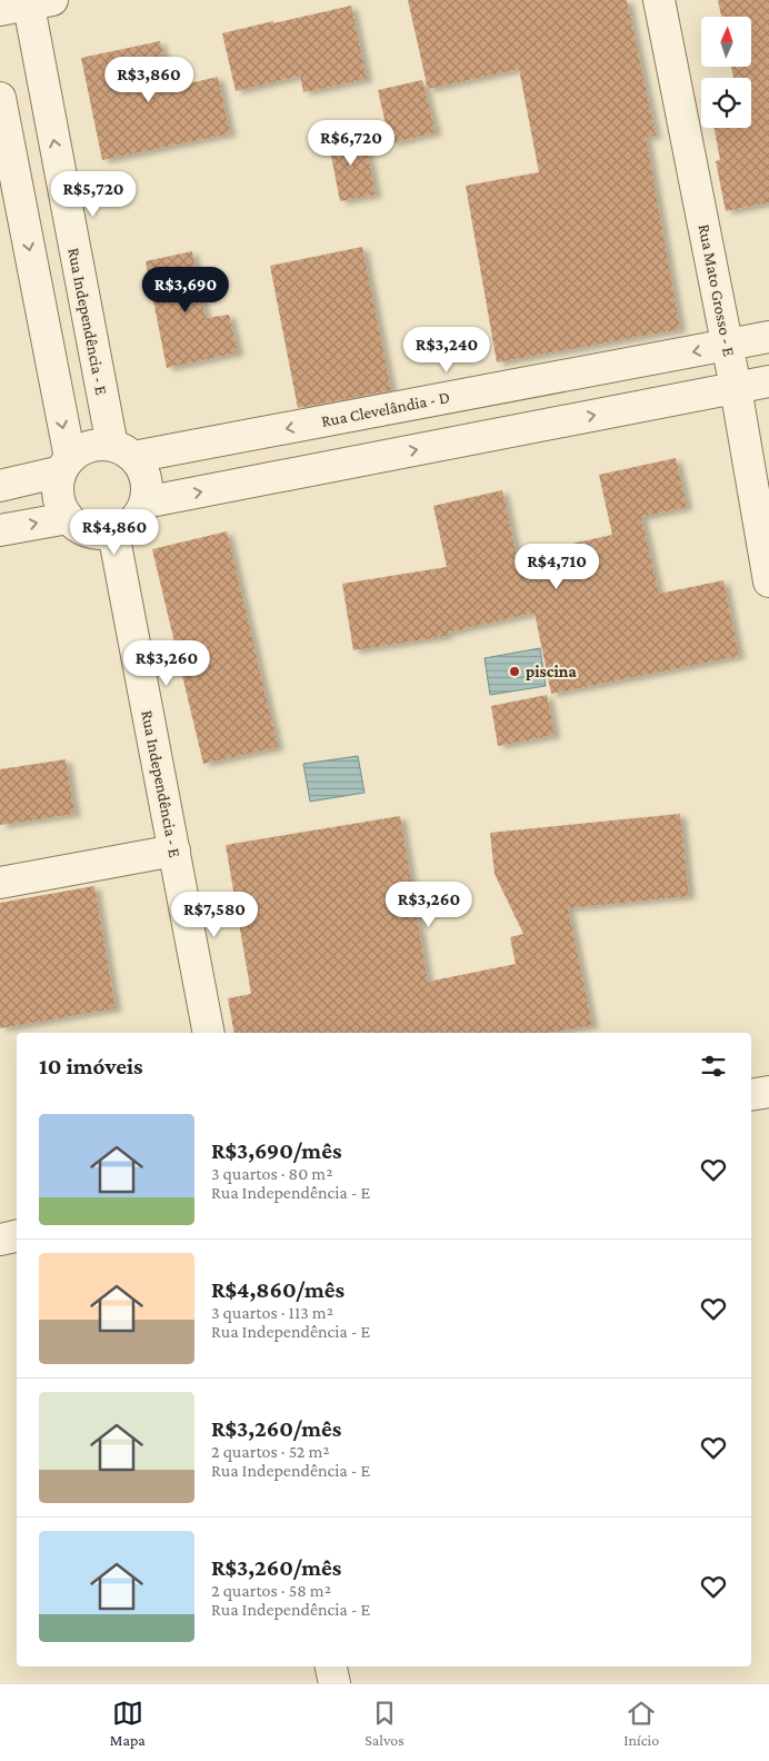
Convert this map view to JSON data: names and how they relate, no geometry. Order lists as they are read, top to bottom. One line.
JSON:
{"streets":{"street":["Rua Mato Grosso - E","Rua Independência - E","Rua Clevelândia - D"]},"crossings":[["Rua Mato Grosso - E","Rua Clevelândia - D"],["Rua Independência - E","Rua Clevelândia - D"]],"places":["piscina"],"north":"top","page":{"price":["R$3,860","R$6,720","R$5,720","R$3,690","R$3,240","R$4,860","R$4,710","R$3,260","R$3,260","R$7,580"],"heading":"10 imóveis","list":[{"name":"R$3,690/mês","note":"3 quartos · 80 m² · Rua Independência - E"},{"name":"R$4,860/mês","note":"3 quartos · 113 m² · Rua Independência - E"},{"name":"R$3,260/mês","note":"2 quartos · 52 m² · Rua Independência - E"},{"name":"R$3,260/mês","note":"2 quartos · 58 m² · Rua Independência - E"}],"tabs":["Mapa","Salvos","Início"]}}
